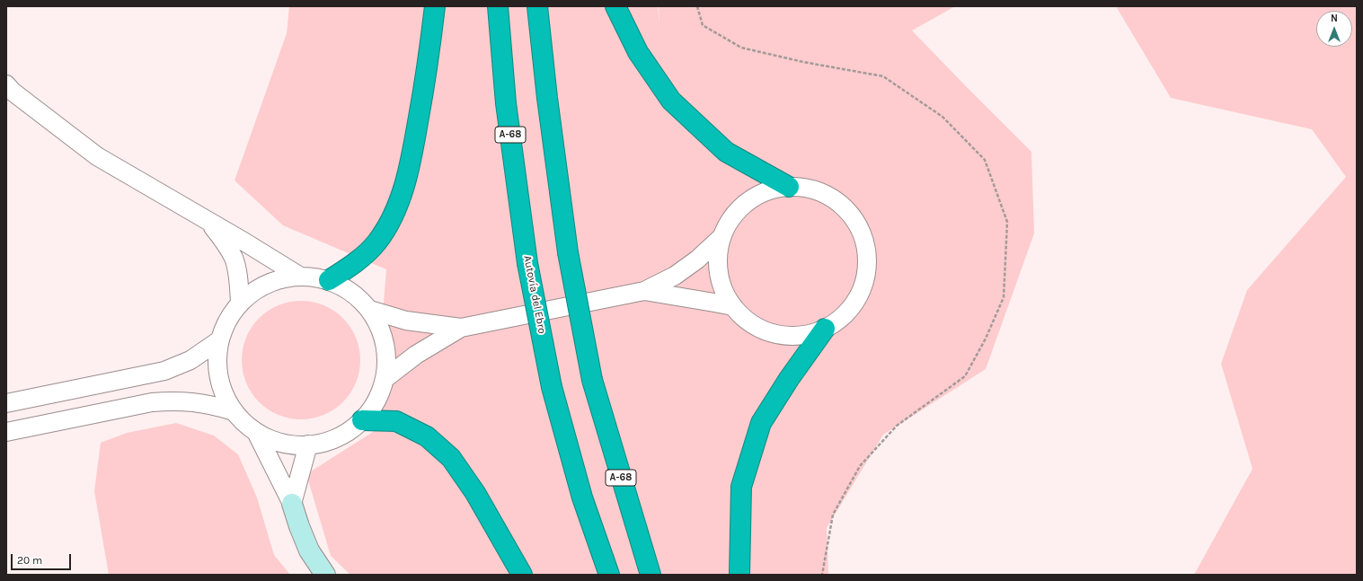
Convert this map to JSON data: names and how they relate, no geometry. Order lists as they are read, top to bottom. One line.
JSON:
{"streets":{"highway":["A-68","Autovía del Ebro"]},"scale_bar":"20 m","north":"top"}
